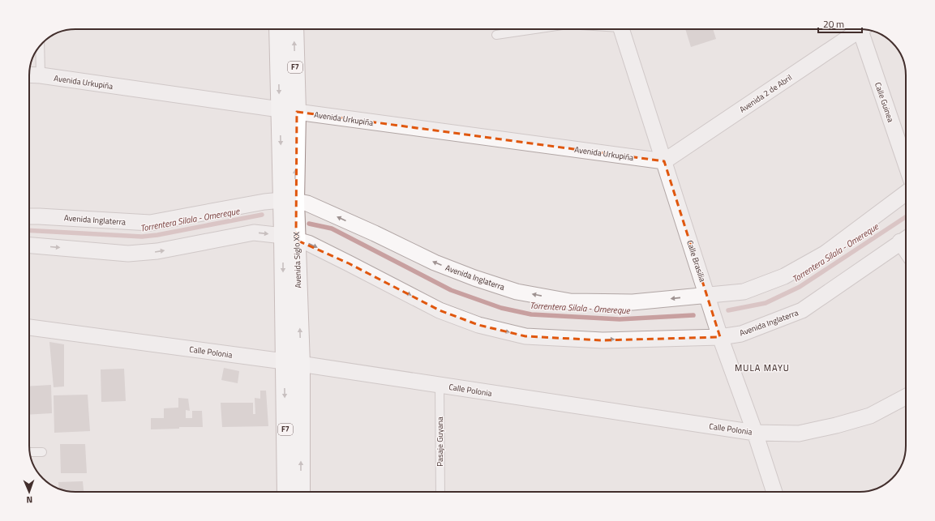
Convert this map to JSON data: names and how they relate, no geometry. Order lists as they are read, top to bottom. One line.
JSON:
{"streets":{"highway":["F7","Avenida Siglo XX"],"street":["Avenida Urkupiña","Avenida 2 de Abril","Calle Guinea","Avenida Inglaterra","Calle Brasilia","Calle Polonia"],"lane":["Pasaje Guyana"]},"crossings":[["Avenida Urkupiña","Avenida 2 de Abril"],["Avenida Urkupiña","Avenida Siglo XX"],["Avenida Urkupiña","Calle Brasilia"],["Avenida 2 de Abril","Calle Brasilia"],["Avenida Inglaterra","Avenida Siglo XX"],["Avenida Inglaterra","Calle Brasilia"],["Avenida Siglo XX","Calle Polonia"],["Calle Brasilia","Calle Polonia"],["Calle Polonia","Pasaje Guyana"]],"districts":["MULA MAYU"],"water":["Torrentera Silala - Omereque"],"scale_bar":"20 m","north":"bottom"}
